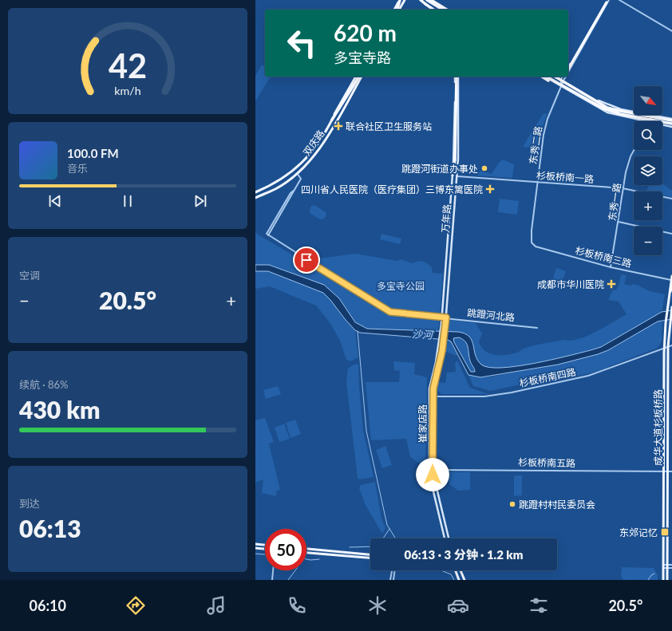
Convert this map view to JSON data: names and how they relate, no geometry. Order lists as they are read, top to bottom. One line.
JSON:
{"streets":{"main road":["双庆路","万年路","崔家店路","成华大道杉板桥路"],"street":["东秀二路","杉板桥南一路","东秀一路","杉板桥南三路","跳蹬河北路","杉板桥南四路","杉板桥南五路"]},"crossings":[["双庆路","跳蹬河北路"],["东秀二路","杉板桥南一路"],["东秀二路","杉板桥南三路"],["杉板桥南一路","东秀一路"],["杉板桥南一路","万年路"],["东秀一路","杉板桥南三路"],["万年路","跳蹬河北路"],["万年路","崔家店路"],["杉板桥南三路","成华大道杉板桥路"],["杉板桥南四路","崔家店路"],["杉板桥南四路","成华大道杉板桥路"],["崔家店路","杉板桥南五路"],["成华大道杉板桥路","杉板桥南五路"]],"water":["沙河"],"parks":["多宝寺公园"],"places":{"health":["联合社区卫生服务站","四川省人民医院（医疗集团）三博东篱医院","成都市华川医院"],"other":["跳蹬河街道办事处","跳蹬村村民委员会"],"transit":["东郊记忆"]},"north":"bottom right","page":{"turn":["620 m","多宝寺路"],"map_buttons":["+","−"],"song":["100.0 FM","音乐"],"tile":["空调",["续航 · 86%","430 km"],["到达","06:13"]],"heat":["−","20.5°","+"],"limit":"50","trip":"06:13 · 3 分钟 · 1.2 km","tabs":["06:10","20.5°"],"gauge":["42","km/h"]}}
